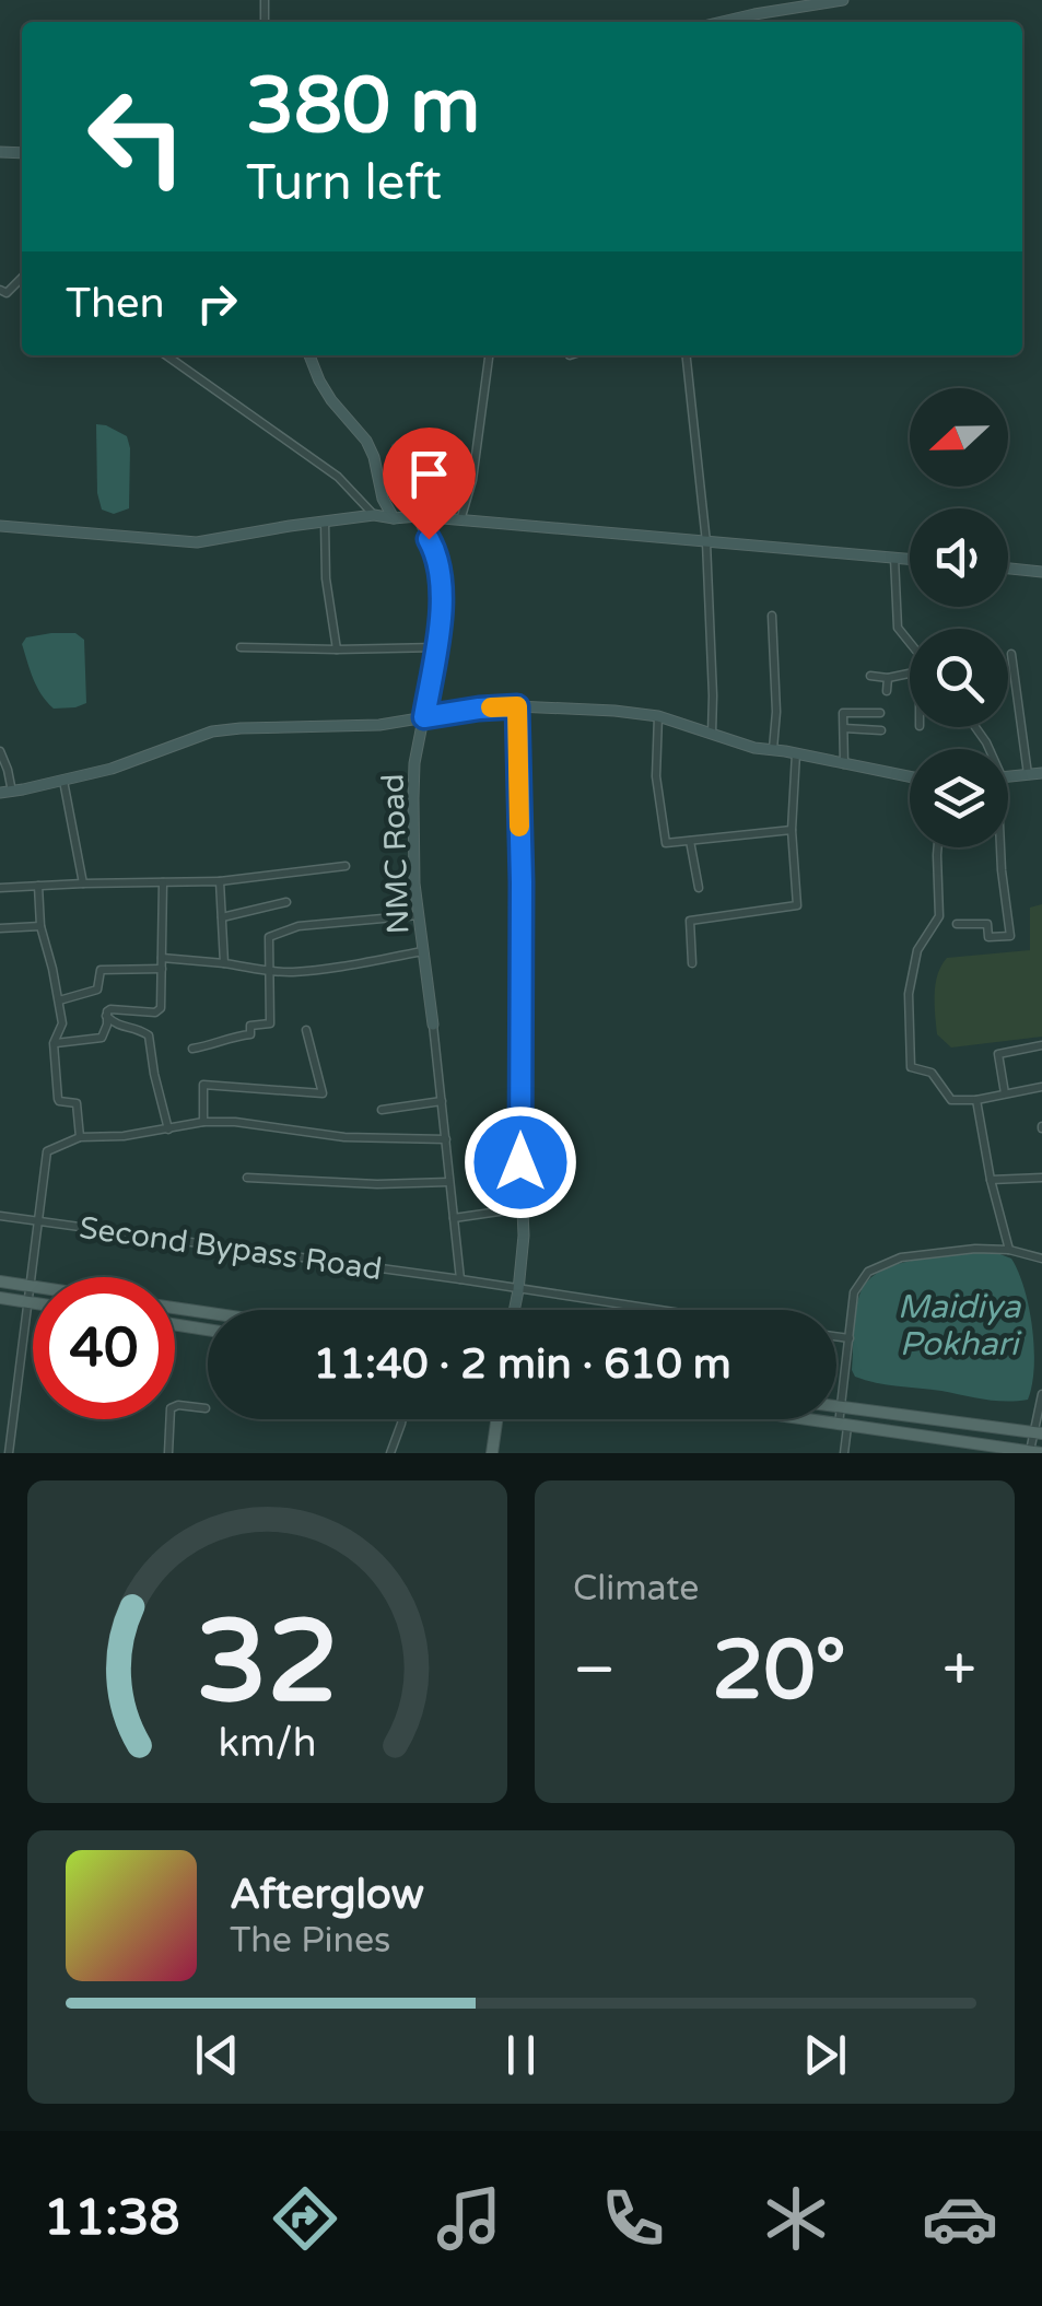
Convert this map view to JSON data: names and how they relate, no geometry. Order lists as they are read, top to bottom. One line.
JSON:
{"streets":{"street":["NMC Road","Second Bypass Road"]},"crossings":[["NMC Road","Second Bypass Road"]],"water":["Maidiya Pokhari"],"north":"left","page":{"turn":["380 m","Turn left"],"then":"Then","limit":"40","trip":"11:40 · 2 min · 610 m","tile":"Climate","heat":["−","20°","+"],"song":["Afterglow","The Pines"],"tabs":"11:38","gauge":["32","km/h"]}}
